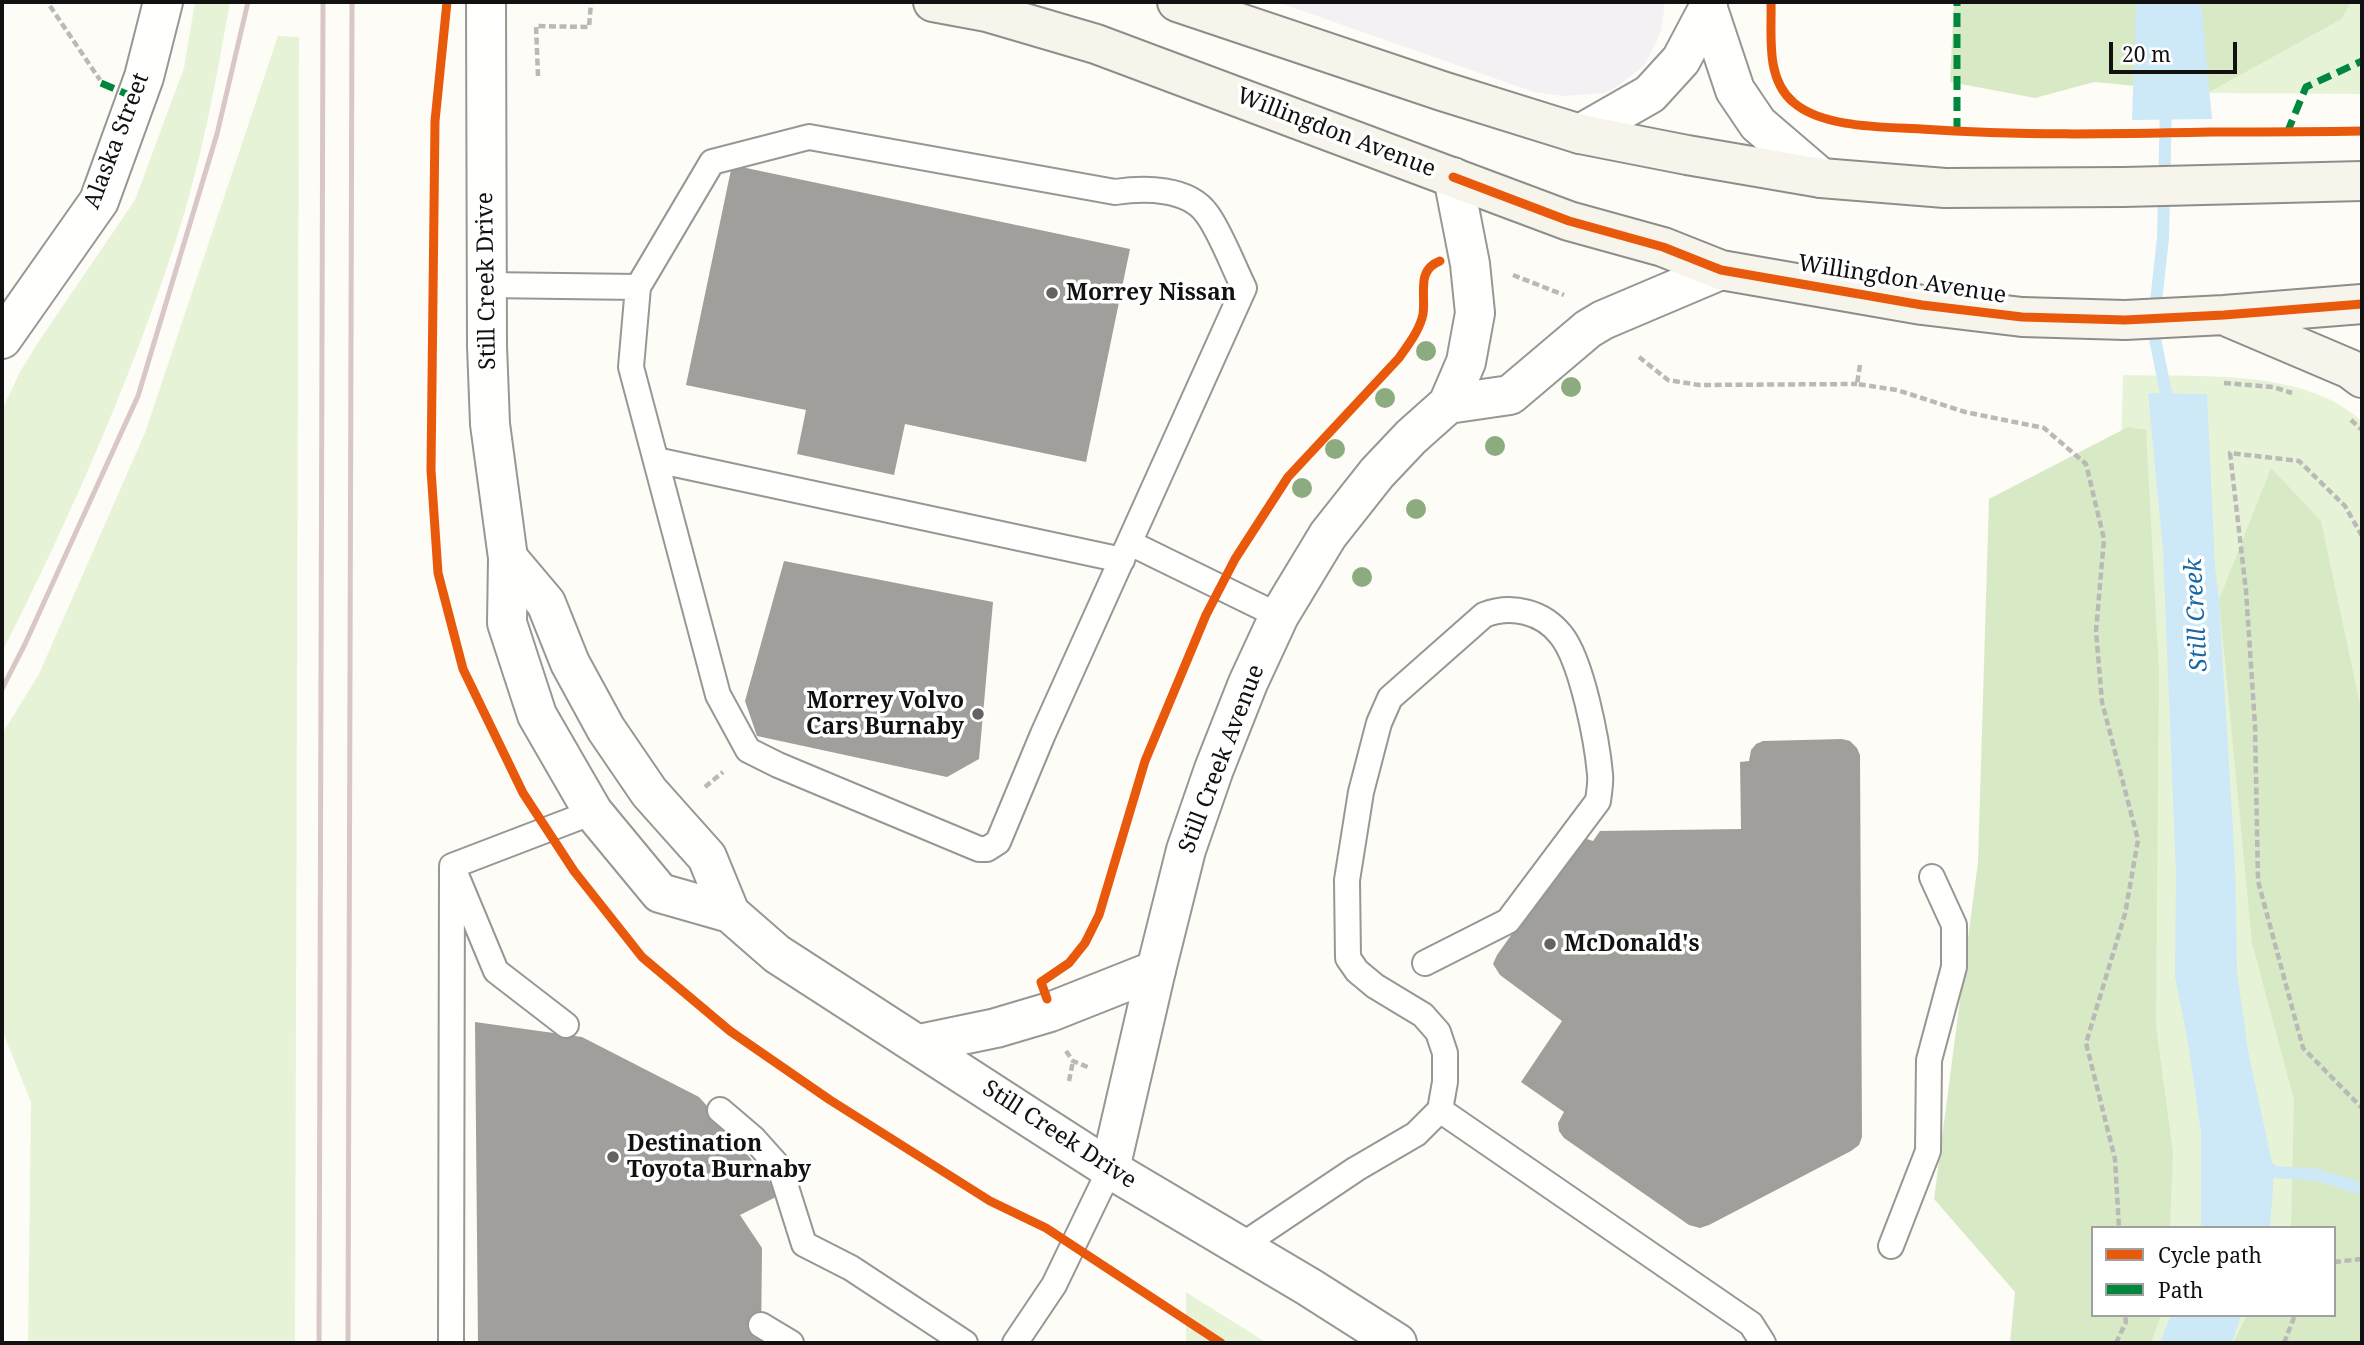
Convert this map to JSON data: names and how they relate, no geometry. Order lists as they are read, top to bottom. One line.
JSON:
{"streets":{"main road":["Willingdon Avenue"],"street":["Alaska Street","Still Creek Drive","Still Creek Avenue"]},"crossings":[["Willingdon Avenue","Still Creek Avenue"],["Still Creek Drive","Still Creek Avenue"]],"water":["Still Creek"],"places":["Morrey Nissan","Morrey Volvo Cars Burnaby","McDonald's","Destination Toyota Burnaby"],"legend":["Cycle path","Path"],"scale_bar":"20 m"}
